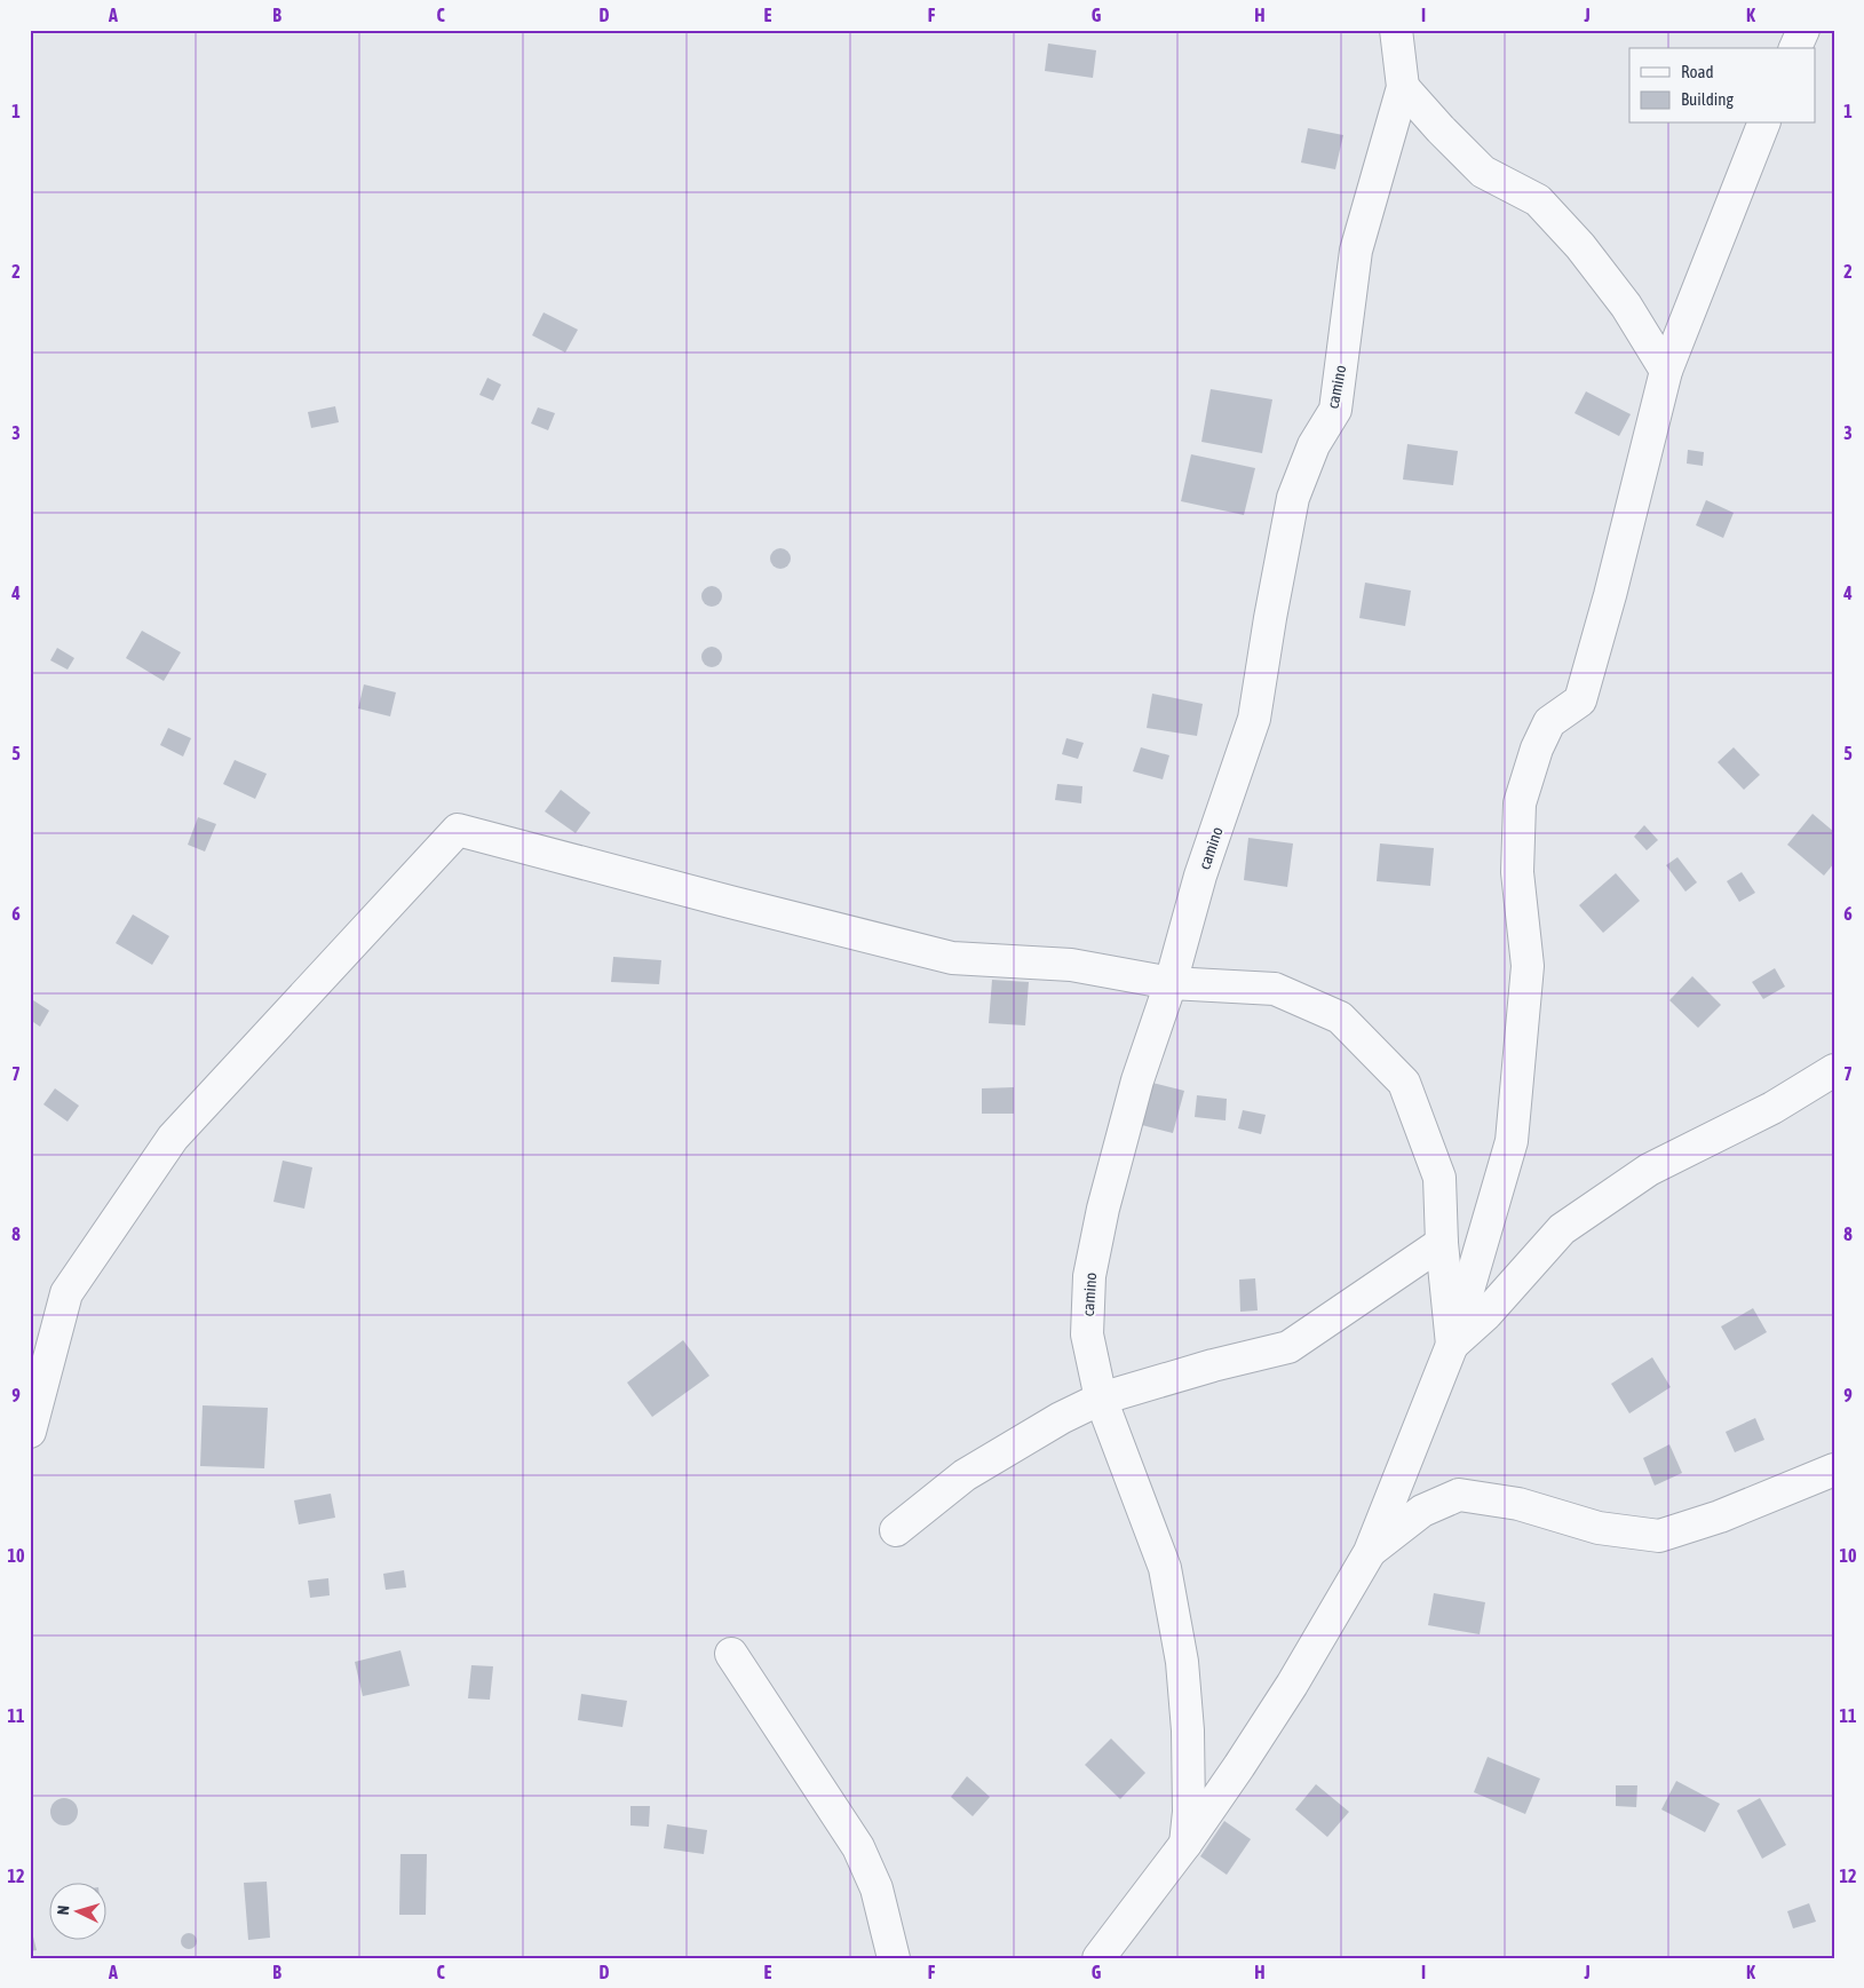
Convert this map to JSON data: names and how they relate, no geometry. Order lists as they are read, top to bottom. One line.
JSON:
{"streets":{"street":["camino"]},"legend":["Road","Building"],"north":"left","grid":{"columns":["A","B","C","D","E","F","G","H","I","J","K"],"rows":["1","2","3","4","5","6","7","8","9","10","11","12"]}}
